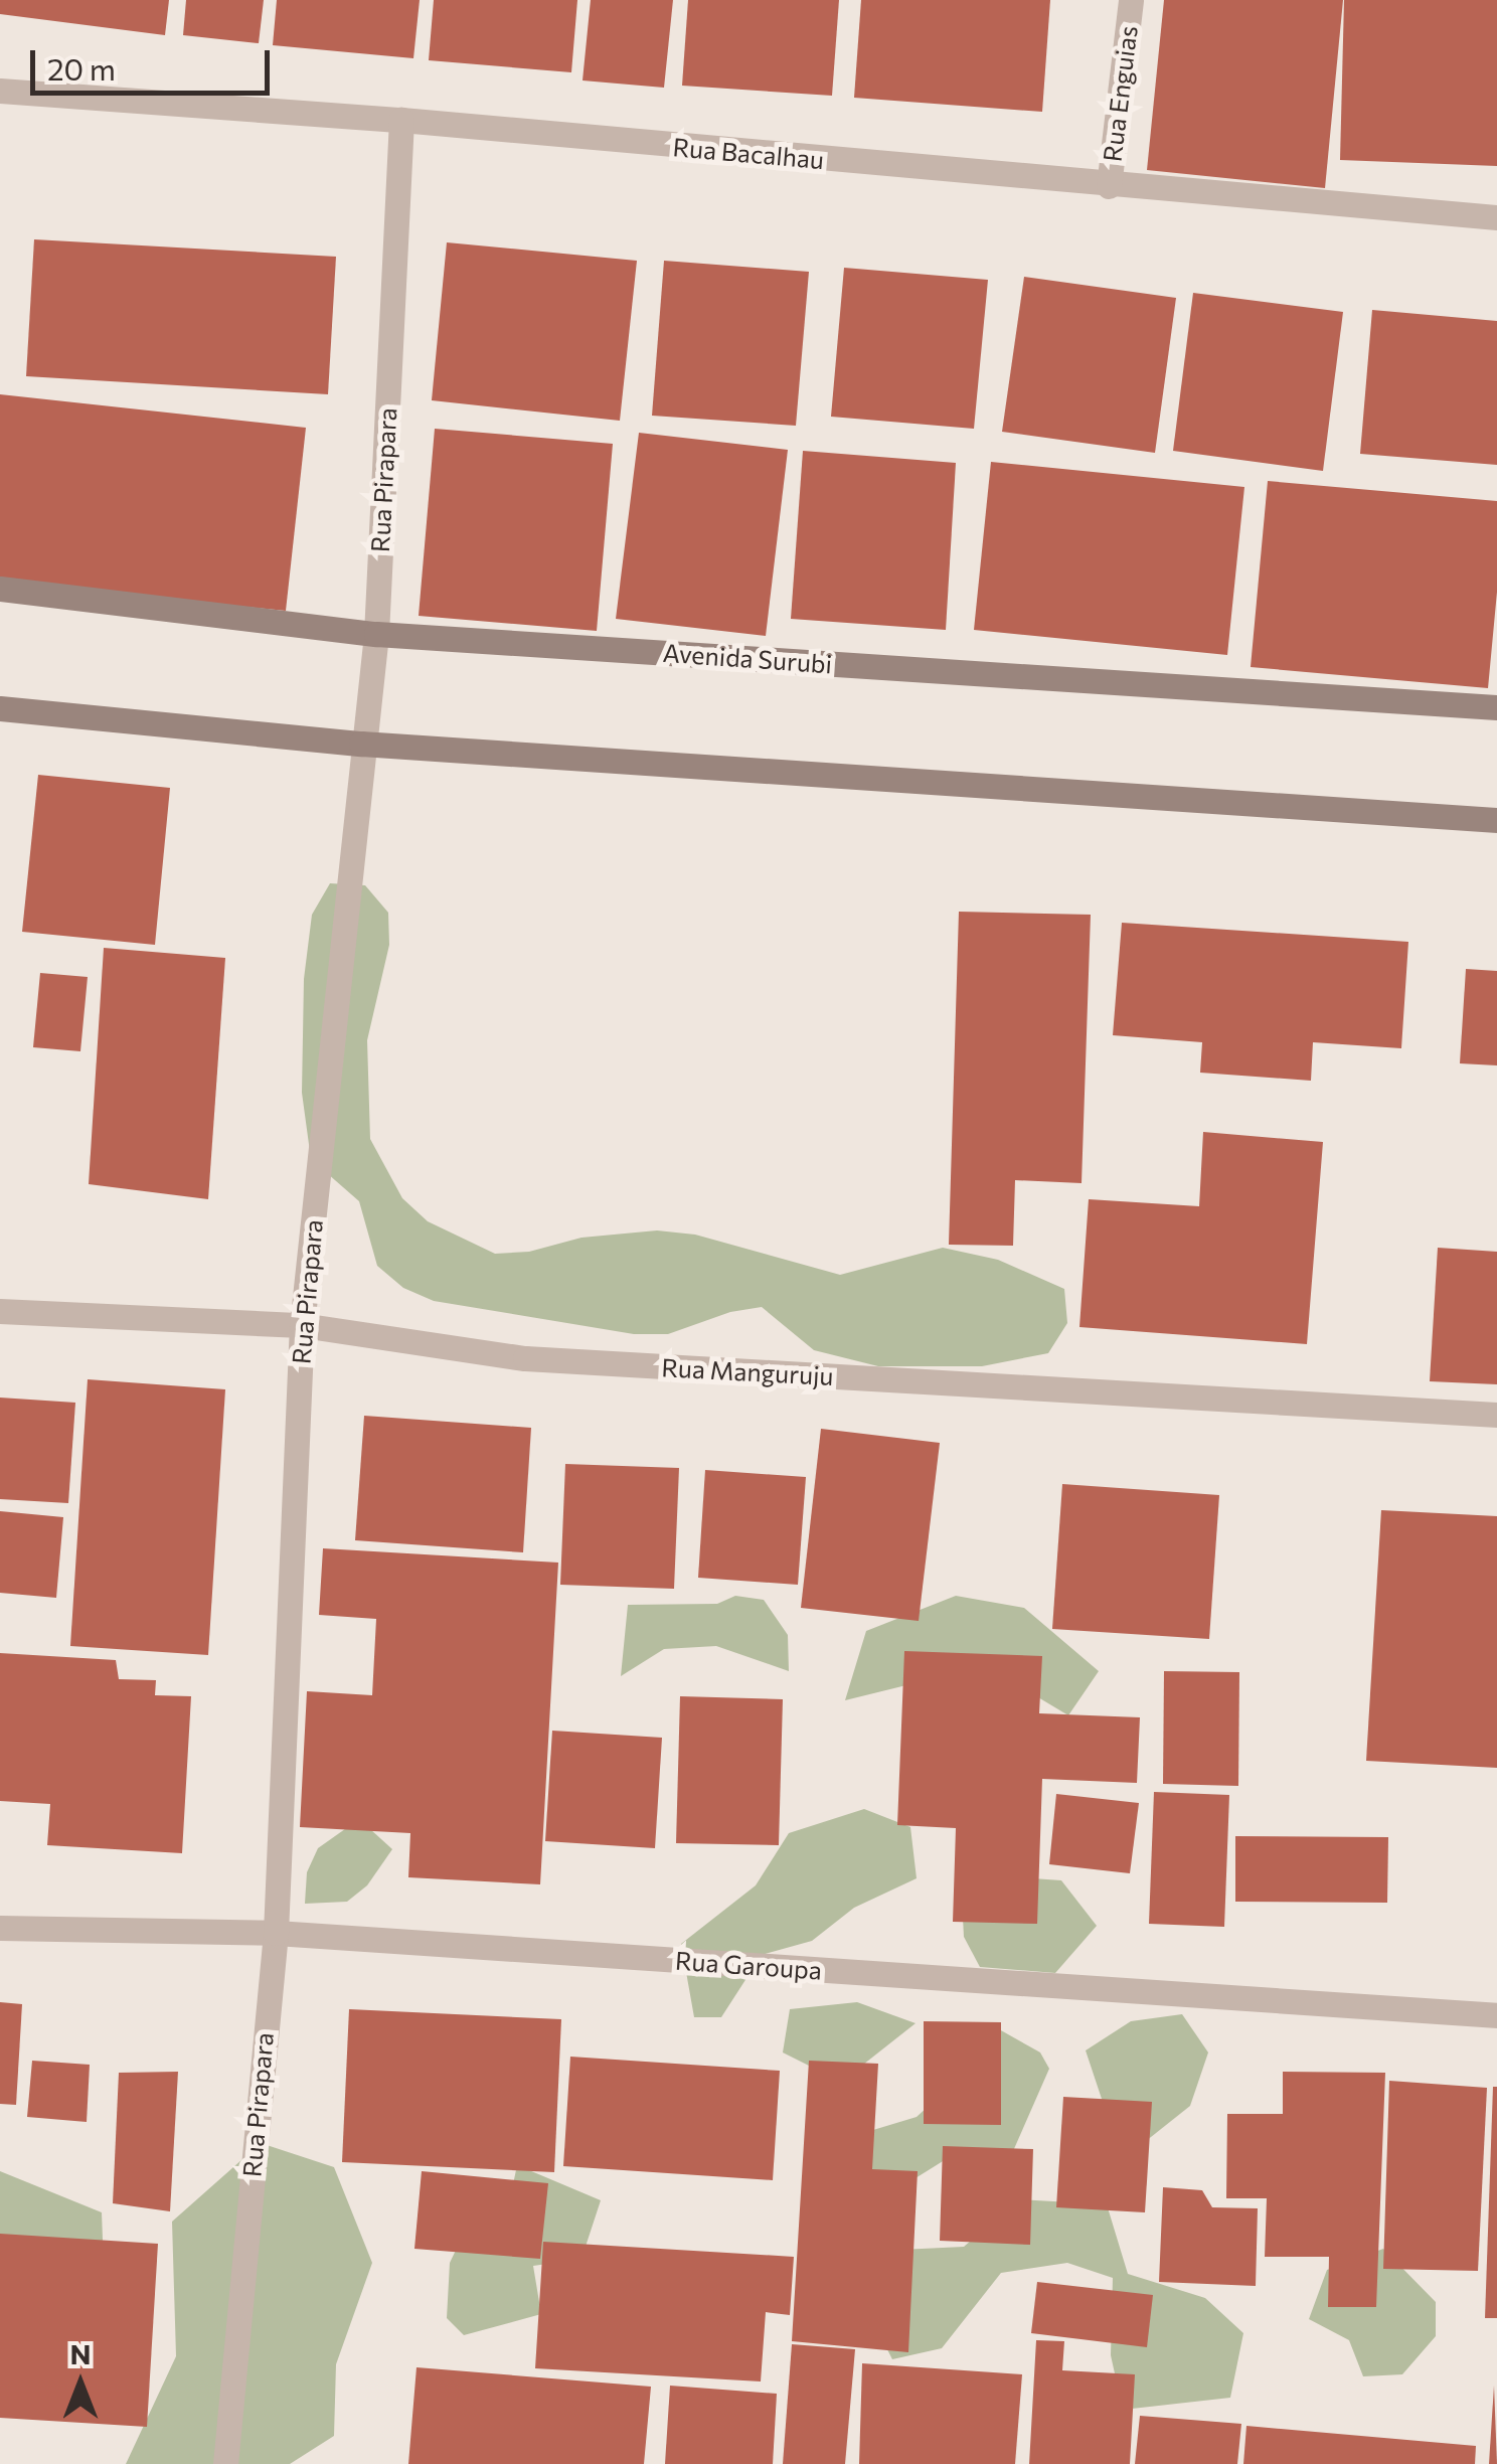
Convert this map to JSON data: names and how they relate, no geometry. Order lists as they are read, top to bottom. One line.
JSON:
{"streets":{"street":["Rua Enguias","Rua Bacalhau","Rua Pirapara","Avenida Surubi","Rua Manguruju","Rua Garoupa"]},"crossings":[["Rua Enguias","Rua Bacalhau"],["Rua Bacalhau","Rua Pirapara"],["Rua Pirapara","Avenida Surubi"],["Rua Pirapara","Rua Manguruju"],["Rua Pirapara","Rua Garoupa"]],"scale_bar":"20 m","north":"top"}
